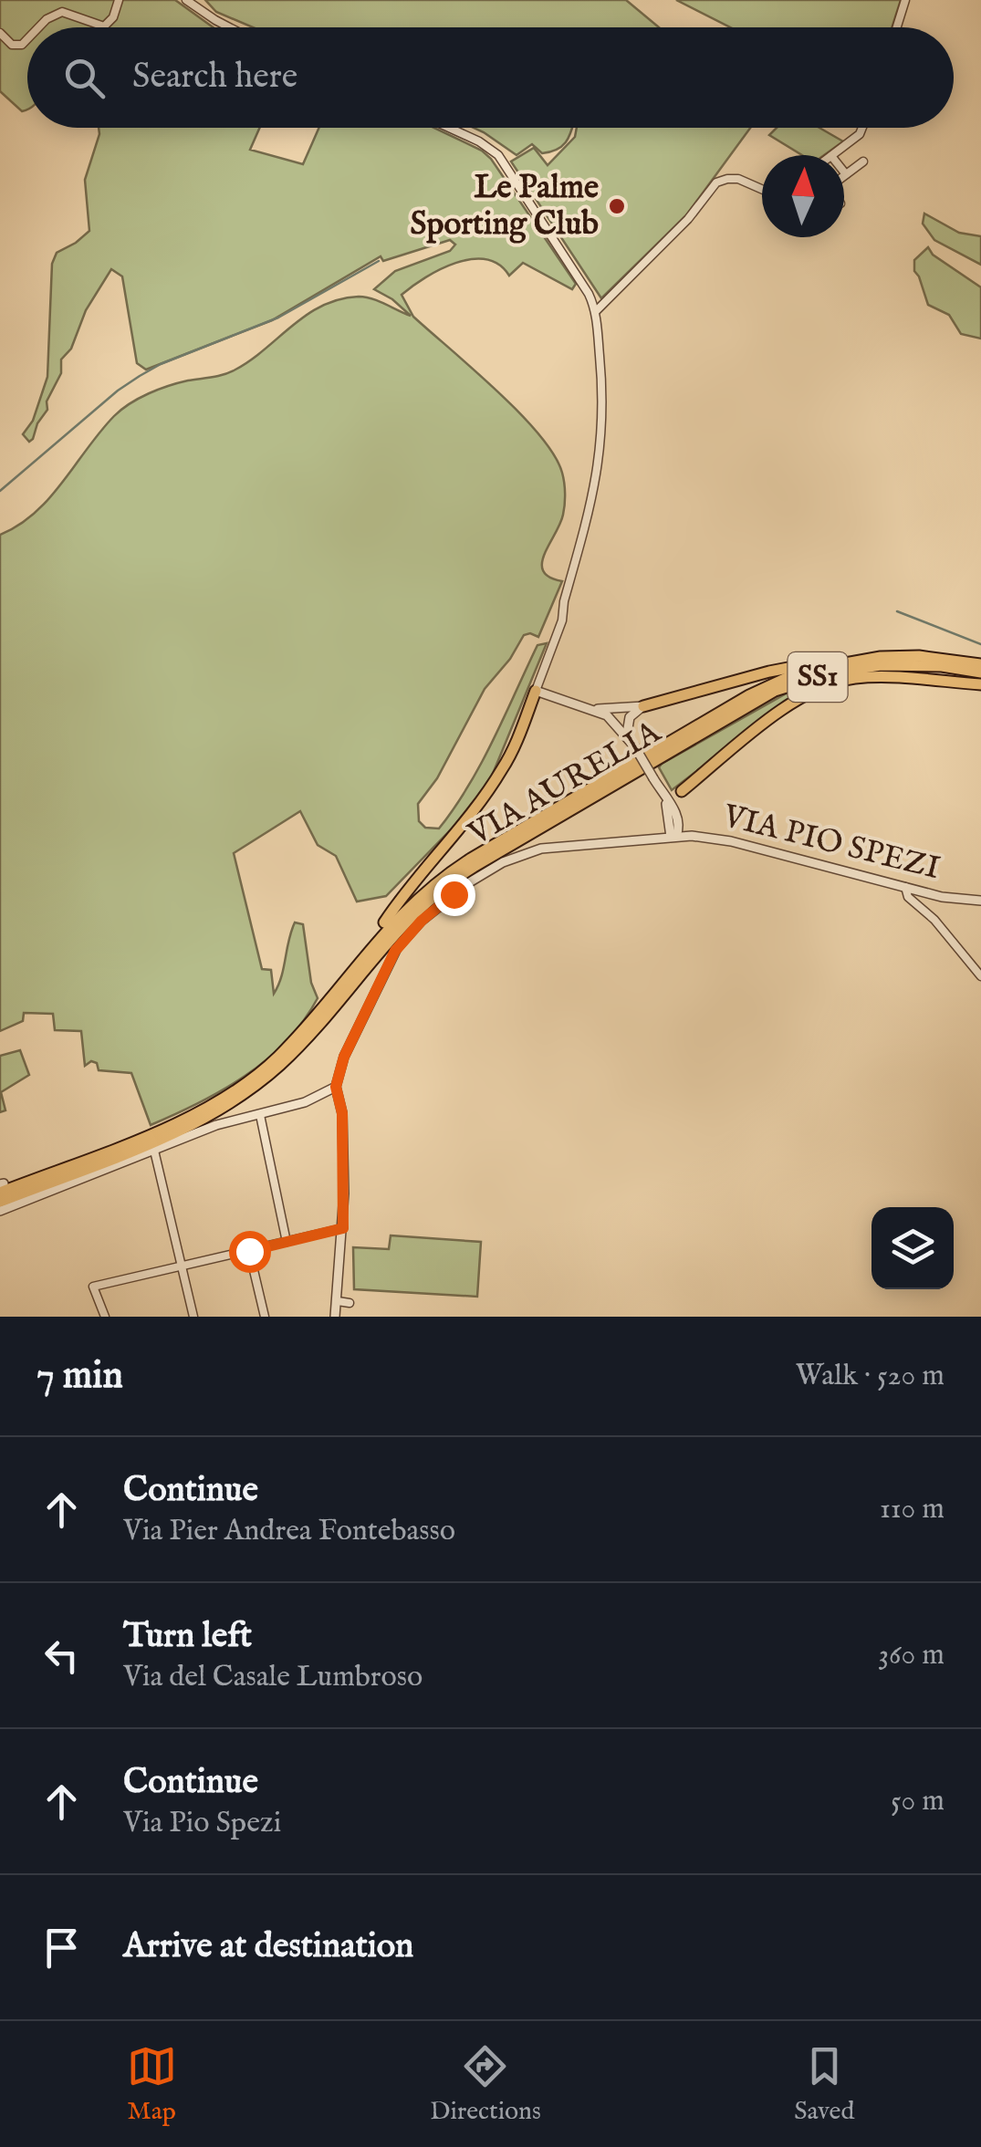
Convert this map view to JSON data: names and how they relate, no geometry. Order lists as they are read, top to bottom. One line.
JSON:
{"streets":{"highway":["SS1","VIA AURELIA"],"street":["VIA PIO SPEZI"]},"places":["Le Palme Sporting Club"],"north":"top","page":{"search":"Search here","heading":["7 min","Walk · 520 m"],"list":[["Continue","Via Pier Andrea Fontebasso","110 m"],["Turn left","Via del Casale Lumbroso","360 m"],["Continue","Via Pio Spezi","50 m"],"Arrive at destination"],"nav":["Map","Directions","Saved"]}}
